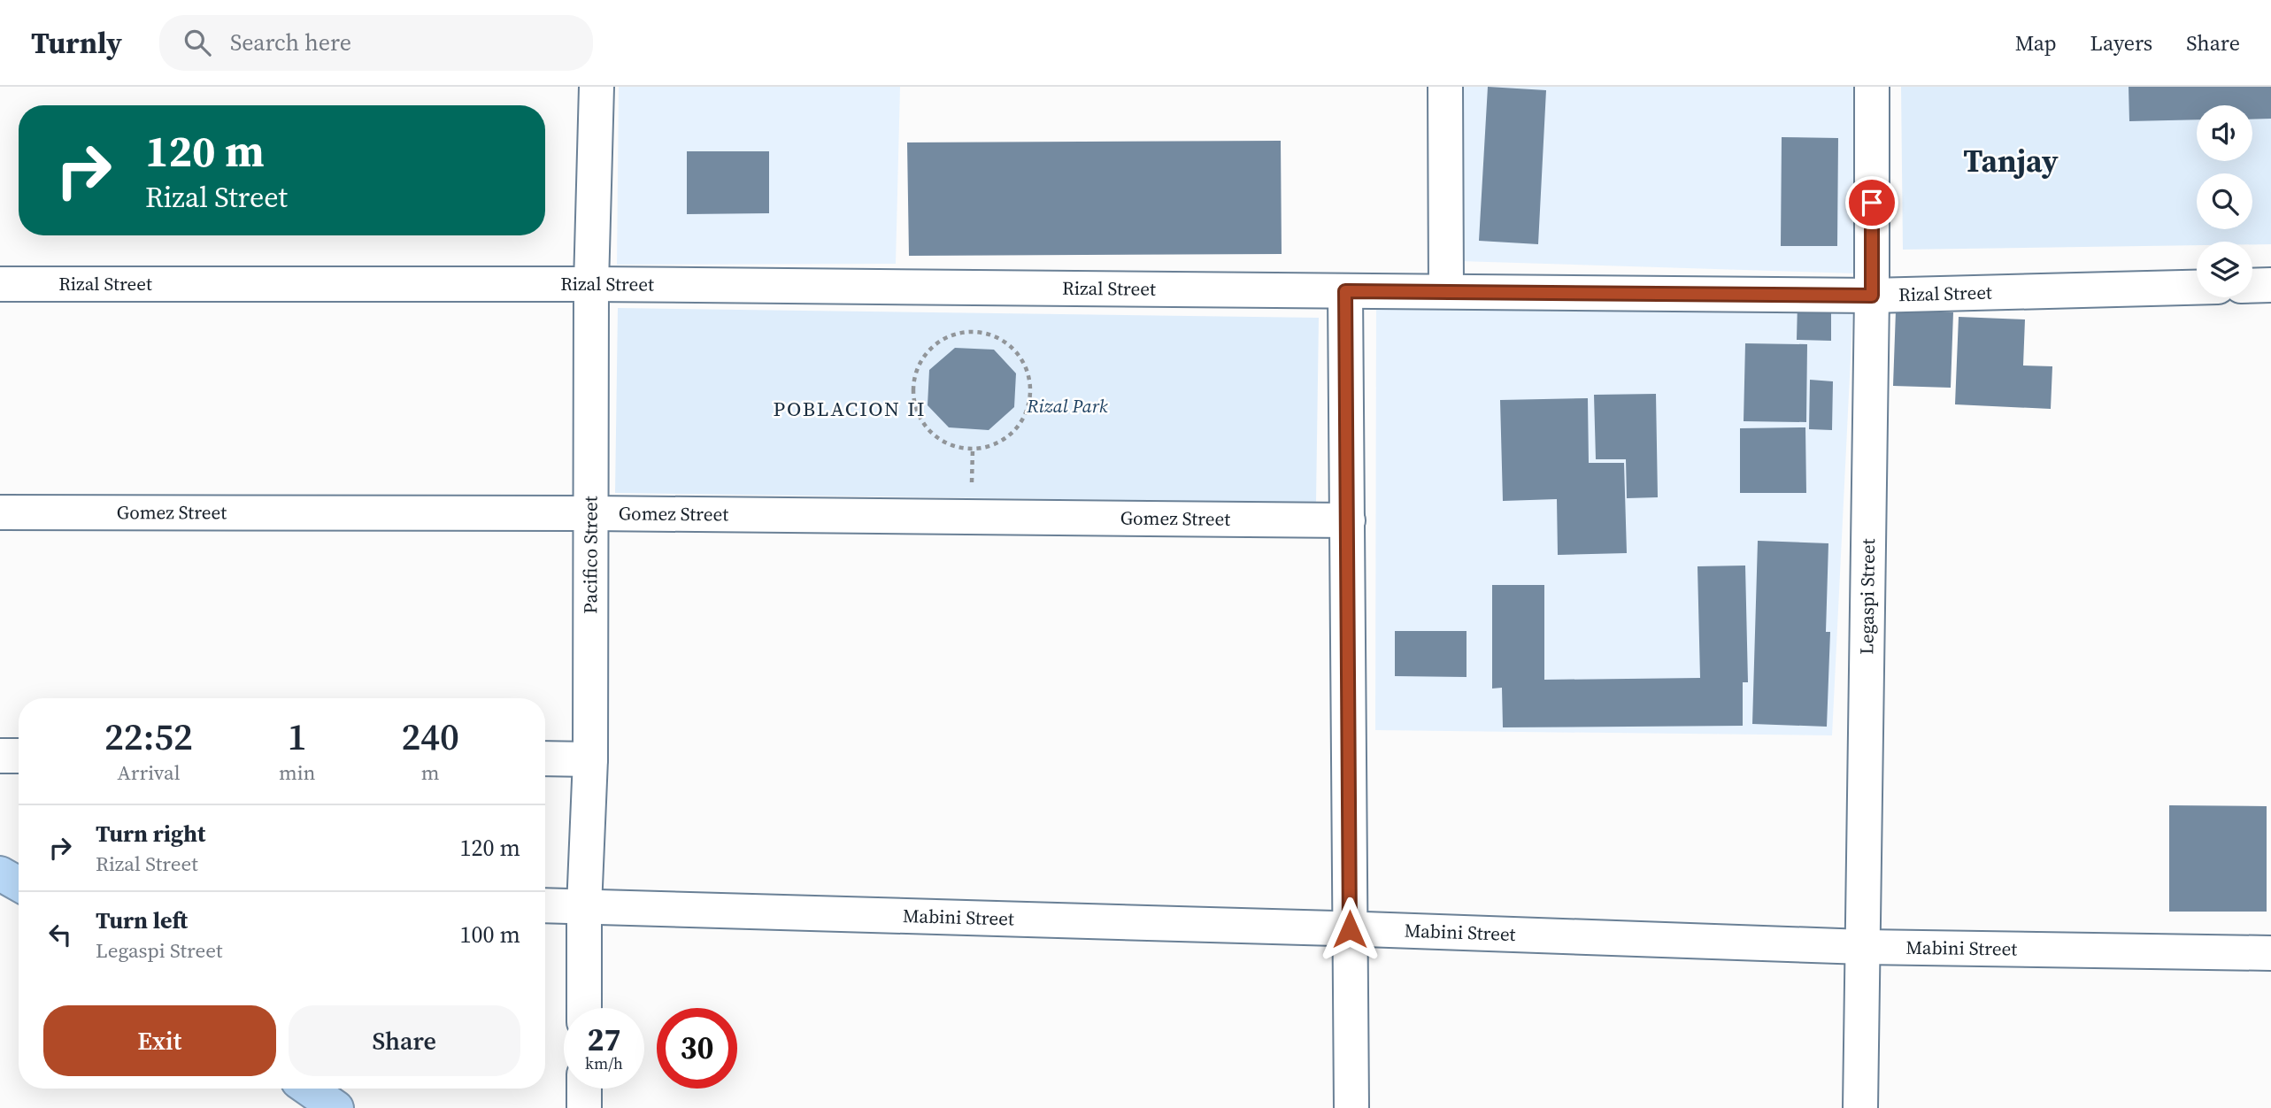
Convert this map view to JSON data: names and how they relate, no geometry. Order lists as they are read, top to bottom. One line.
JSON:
{"streets":{"street":["Rizal Street","Gomez Street","Pacifico Street","Legaspi Street","Mabini Street"]},"crossings":[["Rizal Street","Pacifico Street"],["Rizal Street","Legaspi Street"],["Gomez Street","Pacifico Street"],["Pacifico Street","Mabini Street"],["Legaspi Street","Mabini Street"]],"districts":["Tanjay","POBLACION II"],"parks":["Rizal Park"],"page":{"header":"Turnly","search":"Search here","nav":["Map","Layers","Share"],"turn":["120 m","Rizal Street"],"eta":["22:52","Arrival","1","min","240","m"],"list":[{"name":"Turn right","note":"Rizal Street","value":"120 m"},{"name":"Turn left","note":"Legaspi Street","value":"100 m"}],"buttons":["Exit","Share"],"speed":"27 km/h","limit":"30"}}
